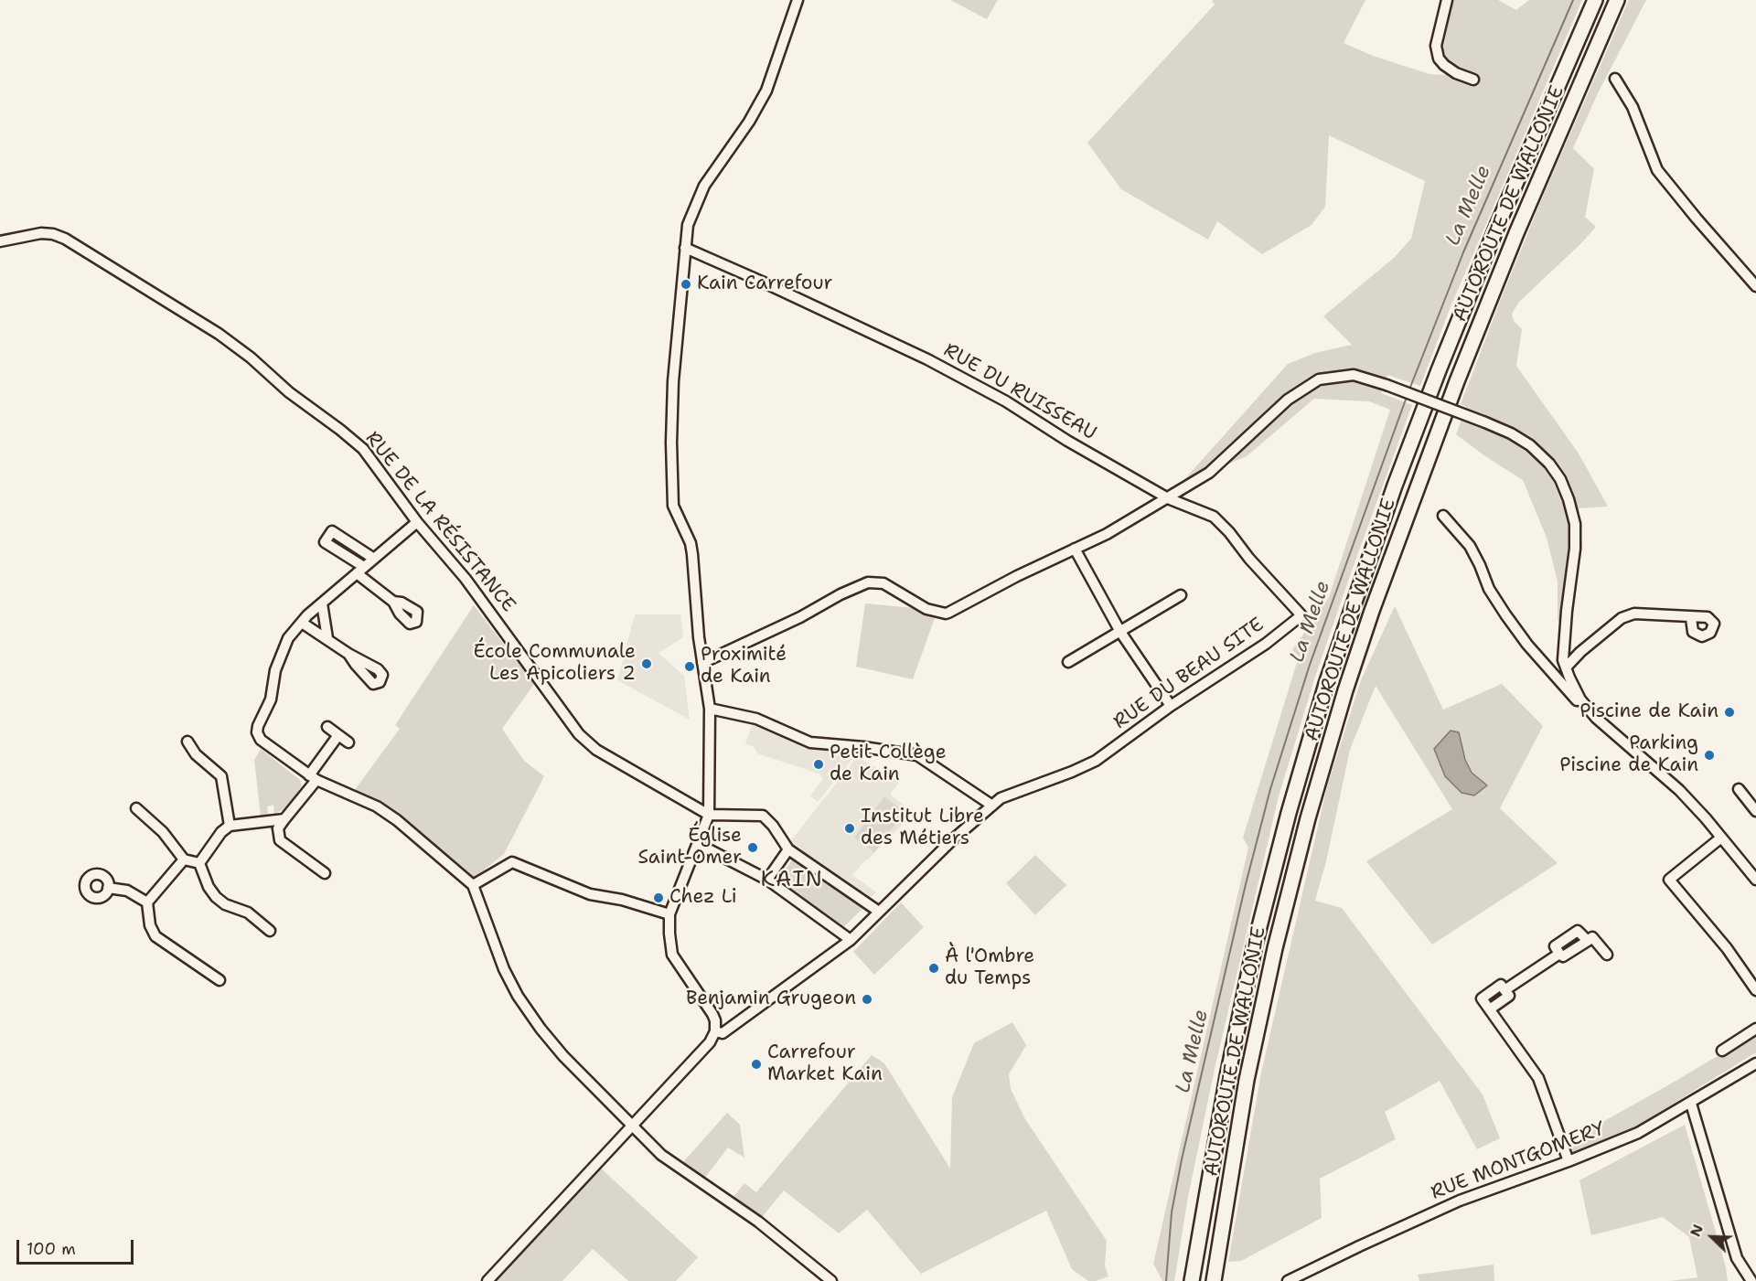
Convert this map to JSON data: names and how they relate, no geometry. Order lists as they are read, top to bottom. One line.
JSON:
{"streets":{"highway":["AUTOROUTE DE WALLONIE"],"street":["RUE DU RUISSEAU","RUE DE LA RÉSISTANCE","RUE DU BEAU SITE","RUE MONTGOMERY"]},"crossings":[["RUE DU RUISSEAU","RUE DU BEAU SITE"]],"districts":["KAIN"],"water":["La Melle"],"places":["Kain Carrefour","École Communale Les Apicoliers 2","Proximité de Kain","Piscine de Kain","Parking Piscine de Kain","Petit Collège de Kain","Institut Libre des Métiers","Église Saint-Omer","Chez Li","À l'Ombre du Temps","Benjamin Grugeon","Carrefour Market Kain"],"scale_bar":"100 m","north":"top left"}
